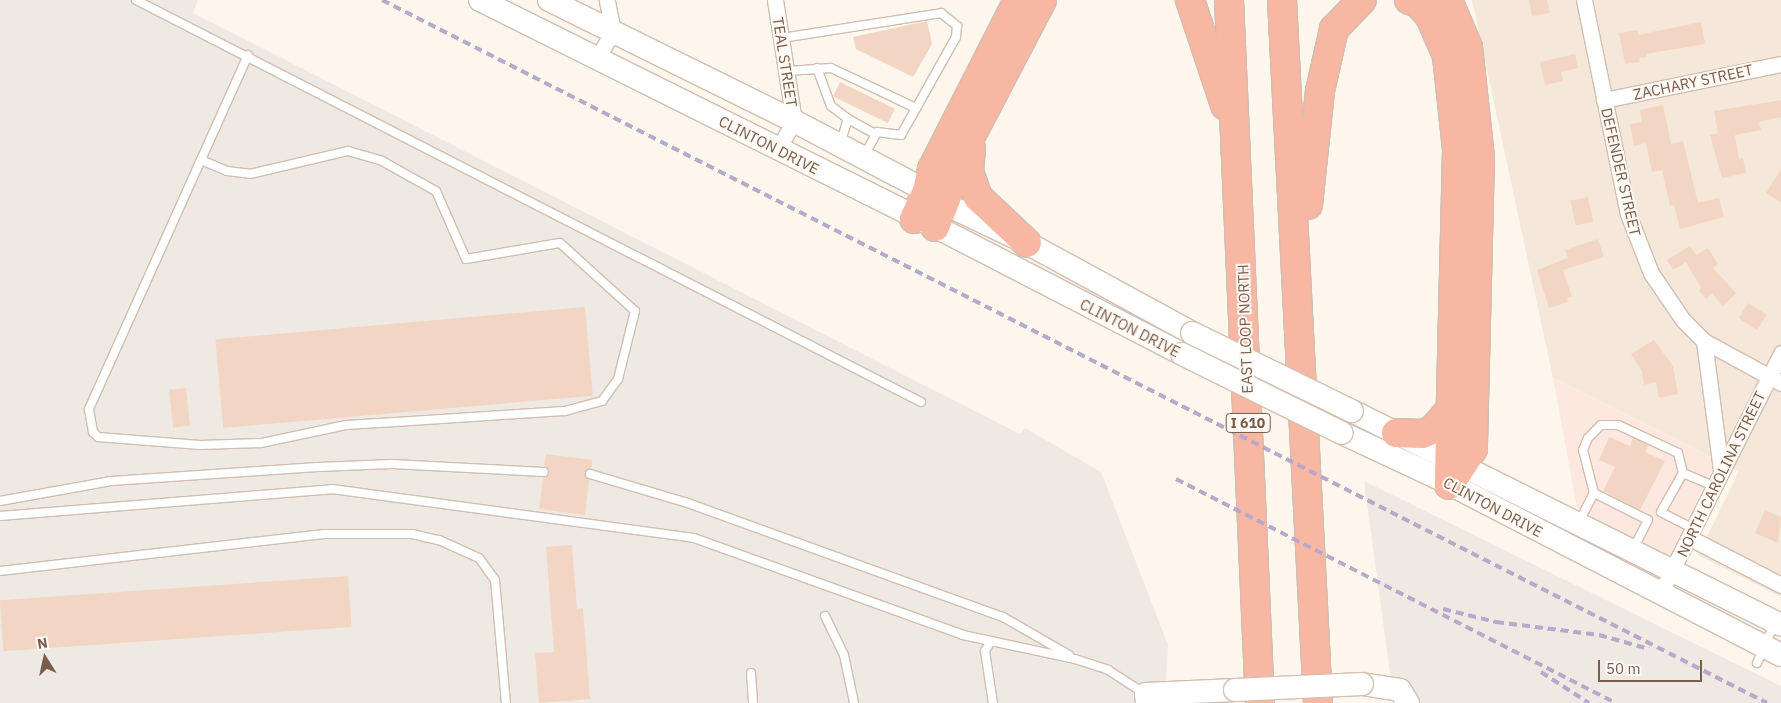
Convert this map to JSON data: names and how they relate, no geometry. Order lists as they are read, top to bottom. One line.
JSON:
{"streets":{"highway":["EAST LOOP NORTH","I 610"],"main road":["CLINTON DRIVE"],"street":["TEAL STREET","ZACHARY STREET","DEFENDER STREET","NORTH CAROLINA STREET"]},"crossings":[["TEAL STREET","CLINTON DRIVE"],["ZACHARY STREET","DEFENDER STREET"],["CLINTON DRIVE","NORTH CAROLINA STREET"],["DEFENDER STREET","NORTH CAROLINA STREET"]],"scale_bar":"50 m","north":"top"}
